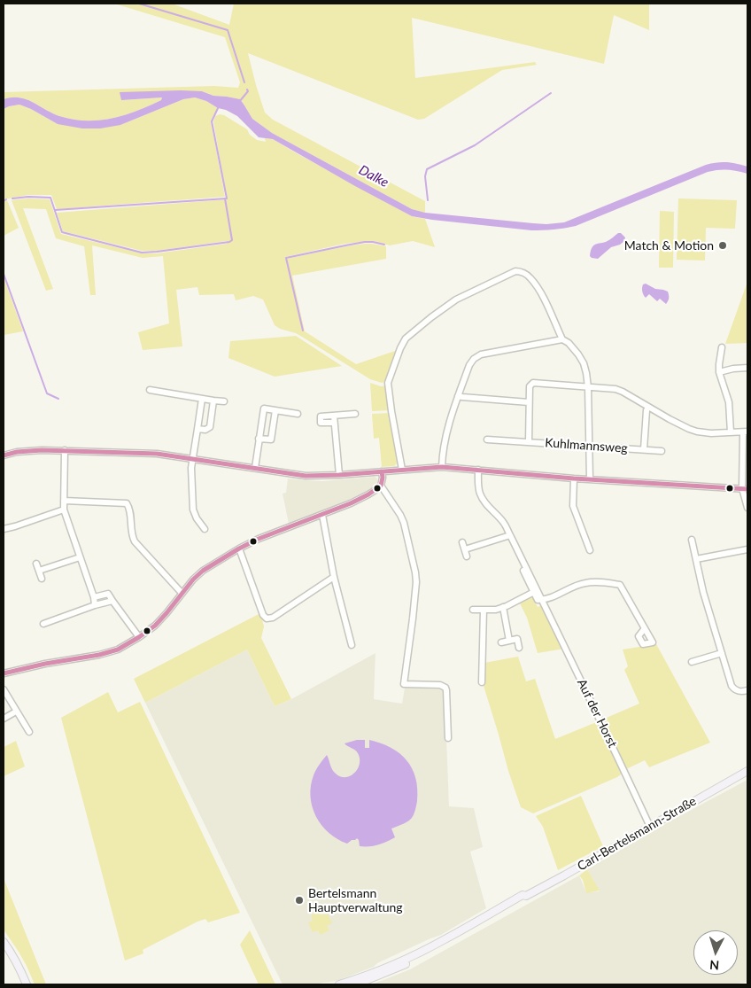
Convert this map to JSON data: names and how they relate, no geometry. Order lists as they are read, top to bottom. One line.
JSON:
{"streets":{"main road":["Carl-Bertelsmann-Straße"],"street":["Kuhlmannsweg","Auf der Horst"]},"crossings":[["Auf der Horst","Carl-Bertelsmann-Straße"]],"water":["Dalke"],"places":["Match & Motion","Bertelsmann Hauptverwaltung"],"north":"bottom"}
